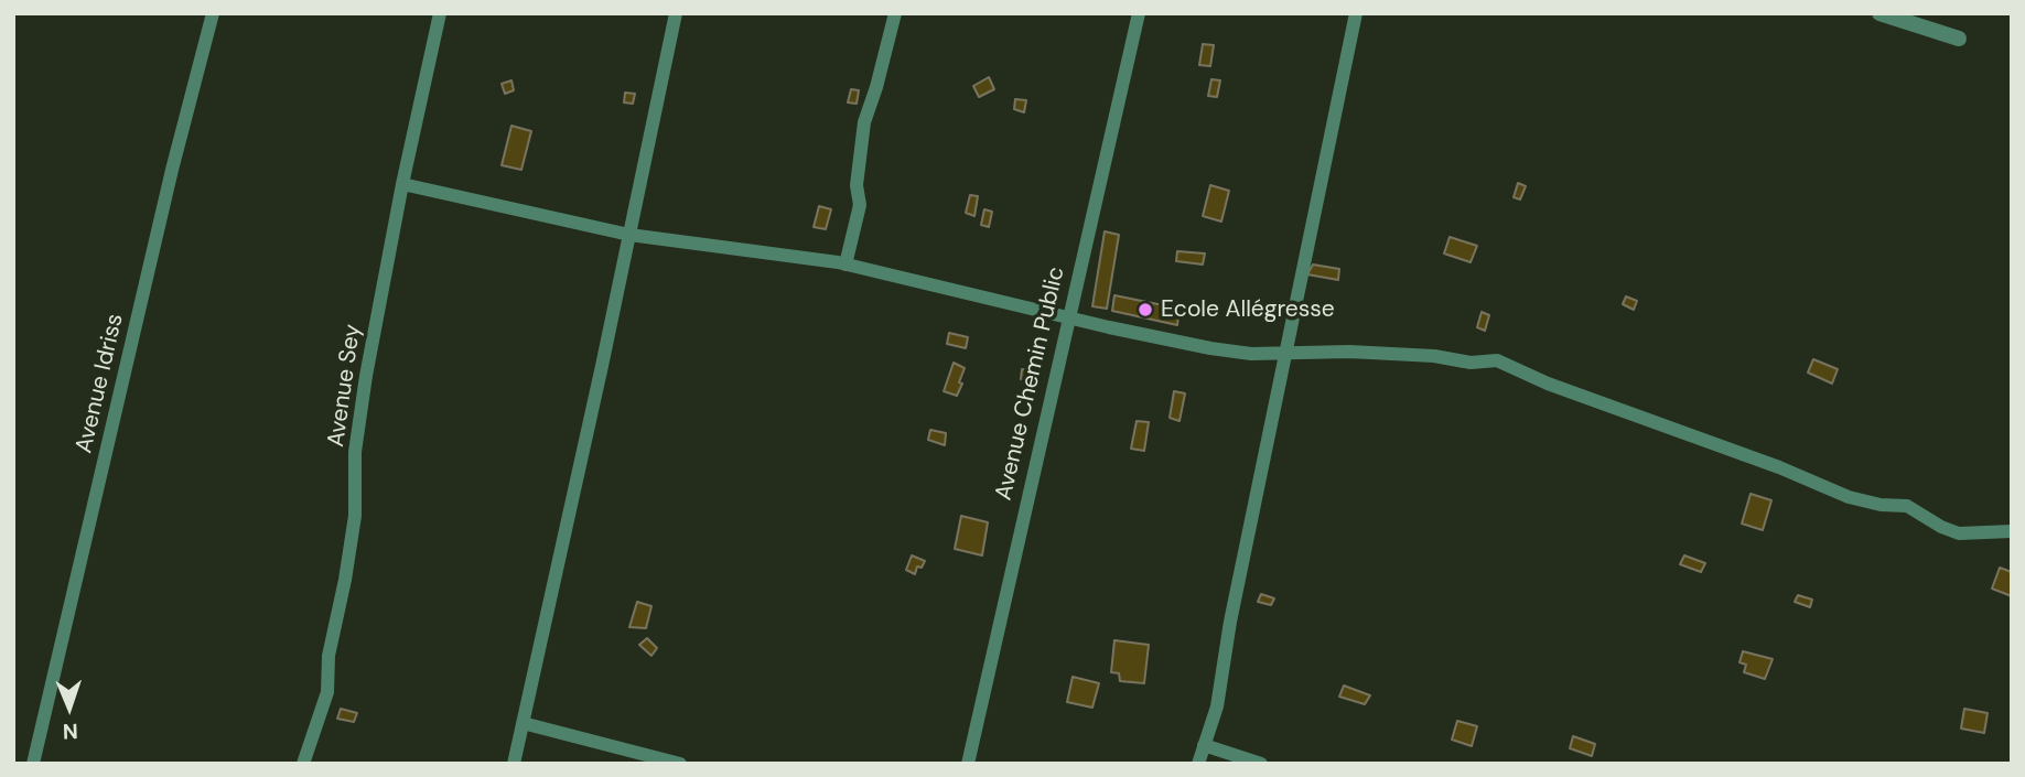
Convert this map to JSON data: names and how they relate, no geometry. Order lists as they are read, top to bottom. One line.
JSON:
{"streets":{"street":["Avenue Idriss","Avenue Chemin Public","Avenue Sey"]},"places":["Ecole Allégresse"],"north":"bottom"}
